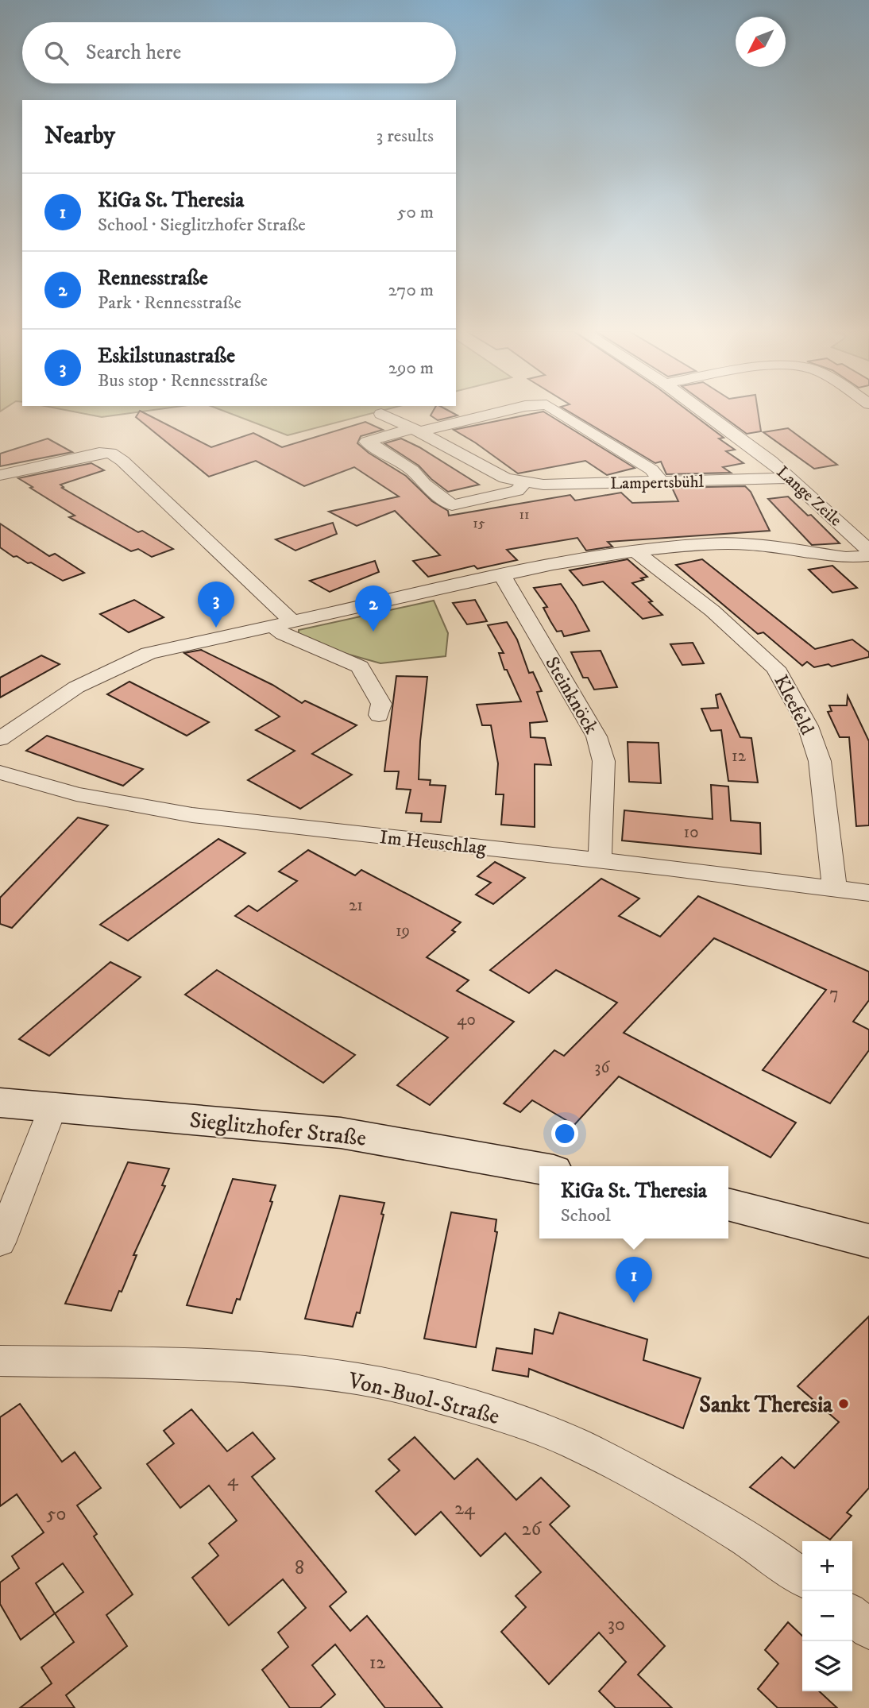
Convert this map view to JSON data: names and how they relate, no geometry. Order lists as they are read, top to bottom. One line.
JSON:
{"streets":{"main road":["Sieglitzhofer Straße"],"street":["Lampertsbühl","Lange Zeile","Steinknöck","Kleefeld","Im Heuschlag","Von-Buol-Straße"]},"crossings":[["Lampertsbühl","Lange Zeile"],["Steinknöck","Im Heuschlag"],["Kleefeld","Im Heuschlag"]],"places":["Sankt Theresia"],"house_numbers":["11","15","12","10","21","19","7","40","36","4","24","50","26","8","30","12"],"north":"bottom left","page":{"search":"Search here","heading":["Nearby","3 results"],"list":[{"mark":"1","name":"KiGa St. Theresia","note":"School · Sieglitzhofer Straße","value":"50 m"},{"mark":"2","name":"Rennesstraße","note":"Park · Rennesstraße","value":"270 m"},{"mark":"3","name":"Eskilstunastraße","note":"Bus stop · Rennesstraße","value":"290 m"}],"pins":["3","2","1"],"popup":["KiGa St. Theresia","School"],"map_buttons":["+","−"]}}
